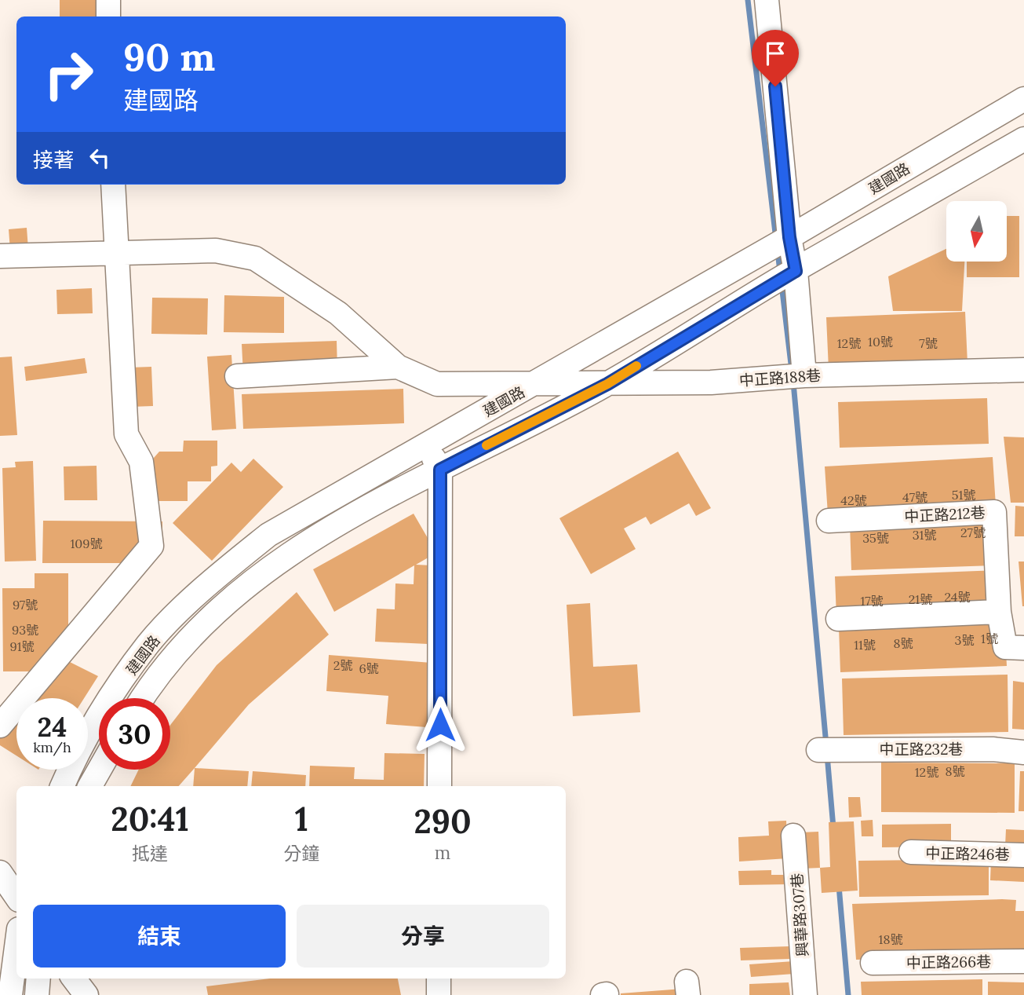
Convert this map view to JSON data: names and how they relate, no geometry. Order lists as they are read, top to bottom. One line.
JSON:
{"streets":{"street":["建國路","中正路188巷","中正路212巷","中正路232巷","中正路246巷","興華路307巷","中正路266巷"]},"crossings":[["建國路","中正路188巷"]],"house_numbers":["10號","12號","7號","51號","47號","42號","27號","31號","35號","109號","24號","21號","17號","97號","93號","1號","3號","8號","11號","91號","2號","6號","8號","12號","18號"],"north":"bottom","page":{"turn":["90 m","建國路"],"then":"接著","speed":"24 km/h","limit":"30","eta":["20:41","抵達","1","分鐘","290","m"],"buttons":["結束","分享"]}}
